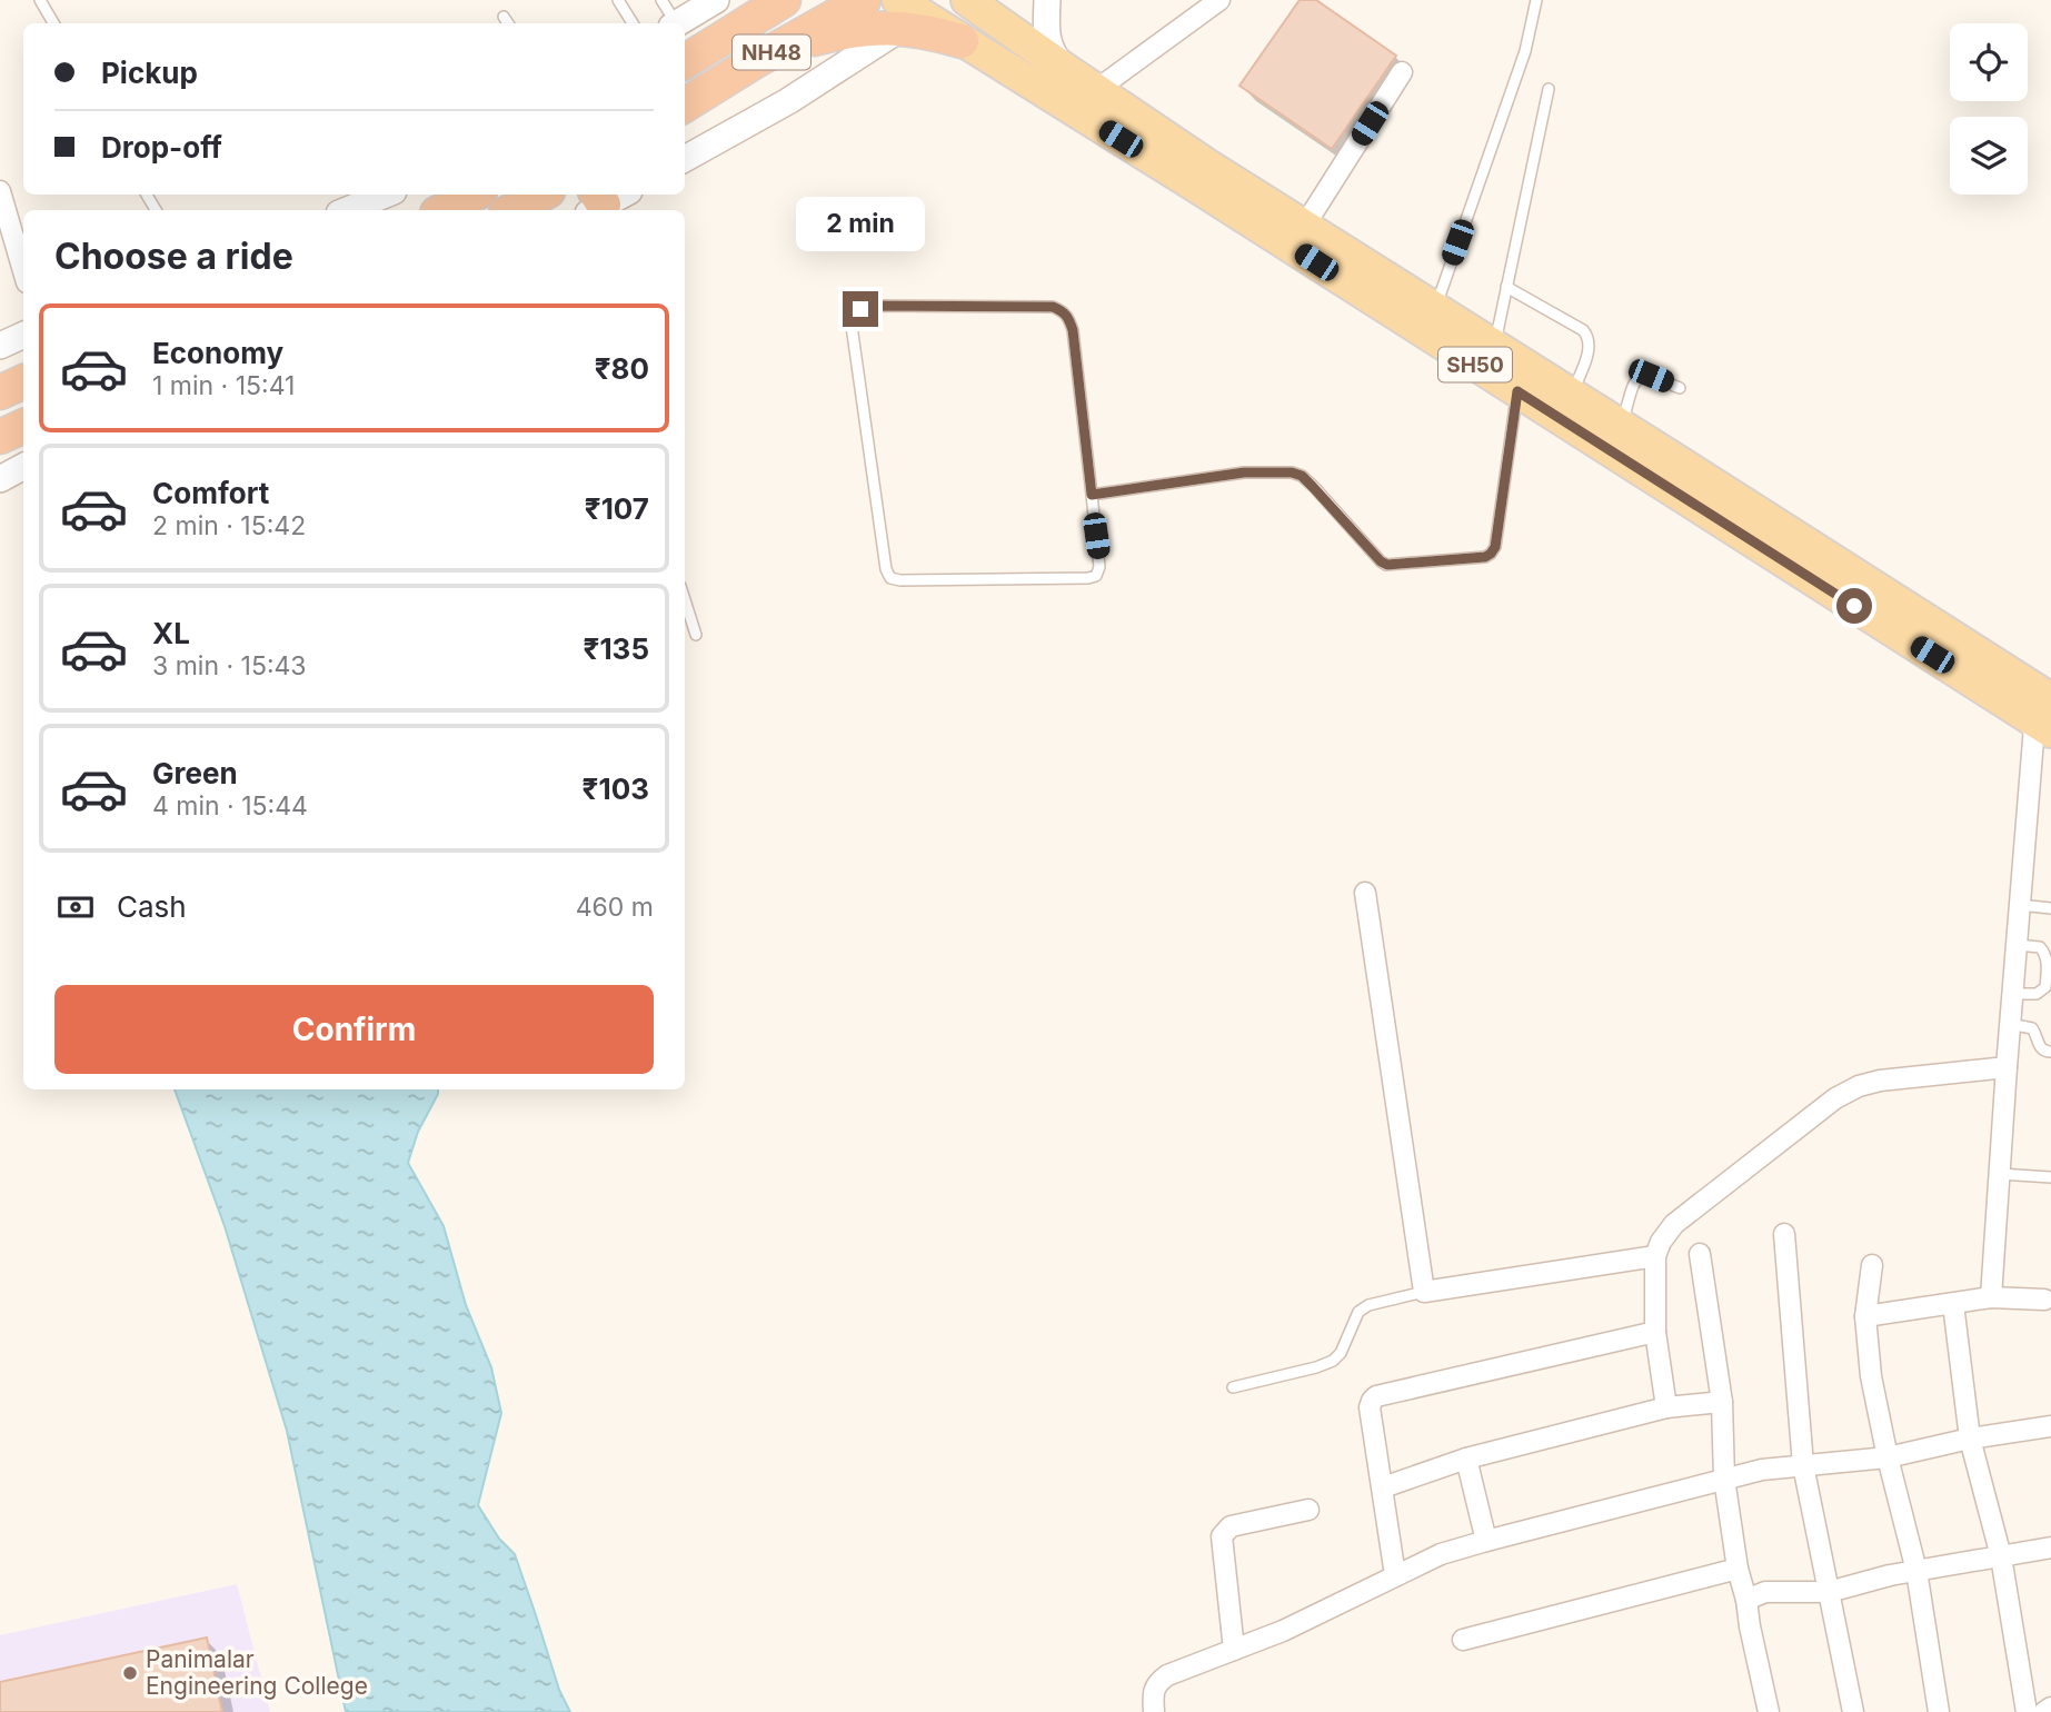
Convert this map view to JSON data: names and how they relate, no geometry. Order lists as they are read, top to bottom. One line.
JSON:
{"streets":{"highway":["NH48"],"main road":["SH50"]},"places":["Panimalar Engineering College"],"page":{"banner":["Pickup","Drop-off"],"bubble":"2 min","heading":"Choose a ride","list":[{"name":"Economy","note":"1 min · 15:41","value":"₹80"},{"name":"Comfort","note":"2 min · 15:42","value":"₹107"},{"name":"XL","note":"3 min · 15:43","value":"₹135"},{"name":"Green","note":"4 min · 15:44","value":"₹103"}],"pay":["Cash","460 m"],"buttons":"Confirm"}}
